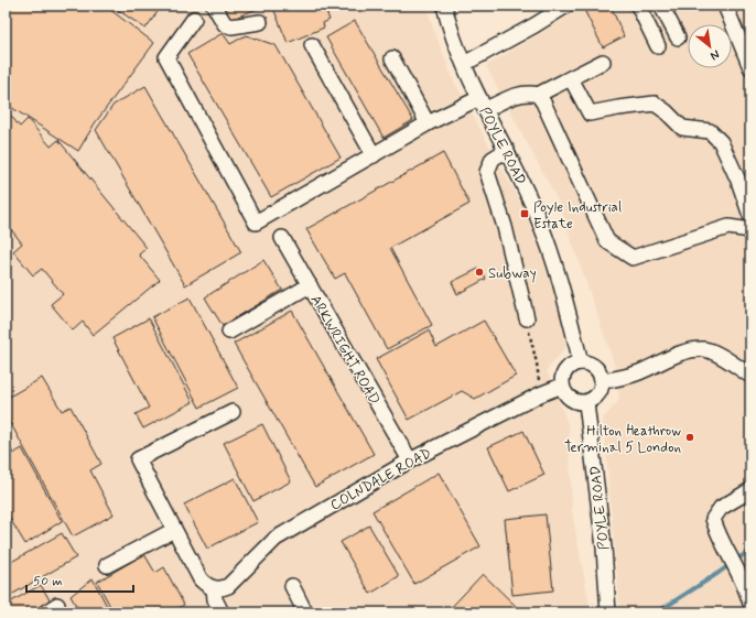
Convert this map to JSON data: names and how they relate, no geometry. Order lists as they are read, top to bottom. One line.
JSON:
{"streets":{"street":["POYLE ROAD","ARKWRIGHT ROAD","COLNDALE ROAD"]},"crossings":[["POYLE ROAD","COLNDALE ROAD"],["ARKWRIGHT ROAD","COLNDALE ROAD"]],"places":{"transit":["Poyle Industrial Estate"],"other":["Subway","Hilton Heathrow Terminal 5 London"]},"scale_bar":"50 m","north":"bottom right"}
